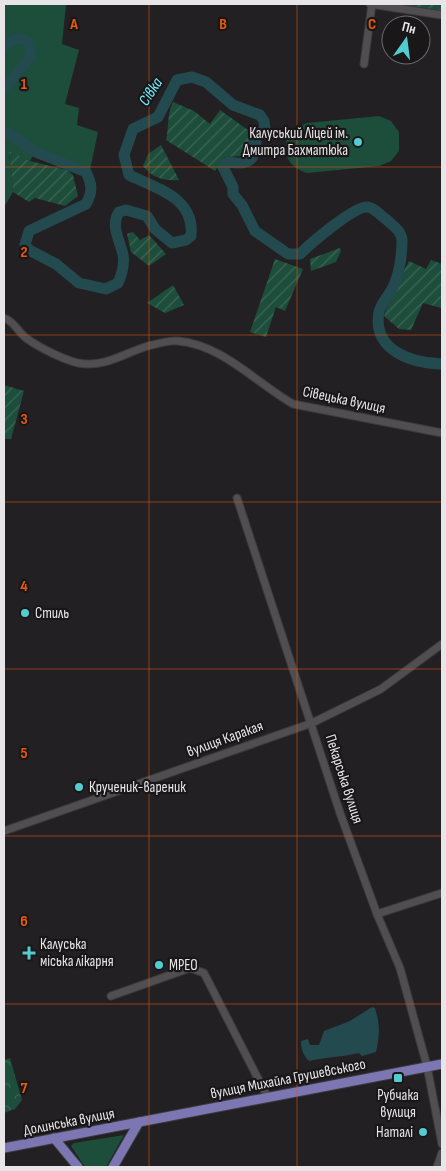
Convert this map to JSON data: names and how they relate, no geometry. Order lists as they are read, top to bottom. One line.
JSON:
{"streets":{"main road":["вулиця Михайла Грушевського","Долинська вулиця"],"street":["Сівецька вулиця","вулиця Каракая","Пекарська вулиця"]},"crossings":[["вулиця Каракая","Пекарська вулиця"],["Пекарська вулиця","вулиця Михайла Грушевського"],["вулиця Михайла Грушевського","Долинська вулиця"]],"water":["Сівка"],"places":{"other":["Калуський Ліцей ім. Дмитра Бахматюка","Стиль","Крученик-вареник","МРЕО","Наталі"],"health":["Калуська міська лікарня"],"transit":["Рубчака вулиця"]},"north":"top","grid":{"columns":["A","B","C"],"rows":["1","2","3","4","5","6","7"]}}
